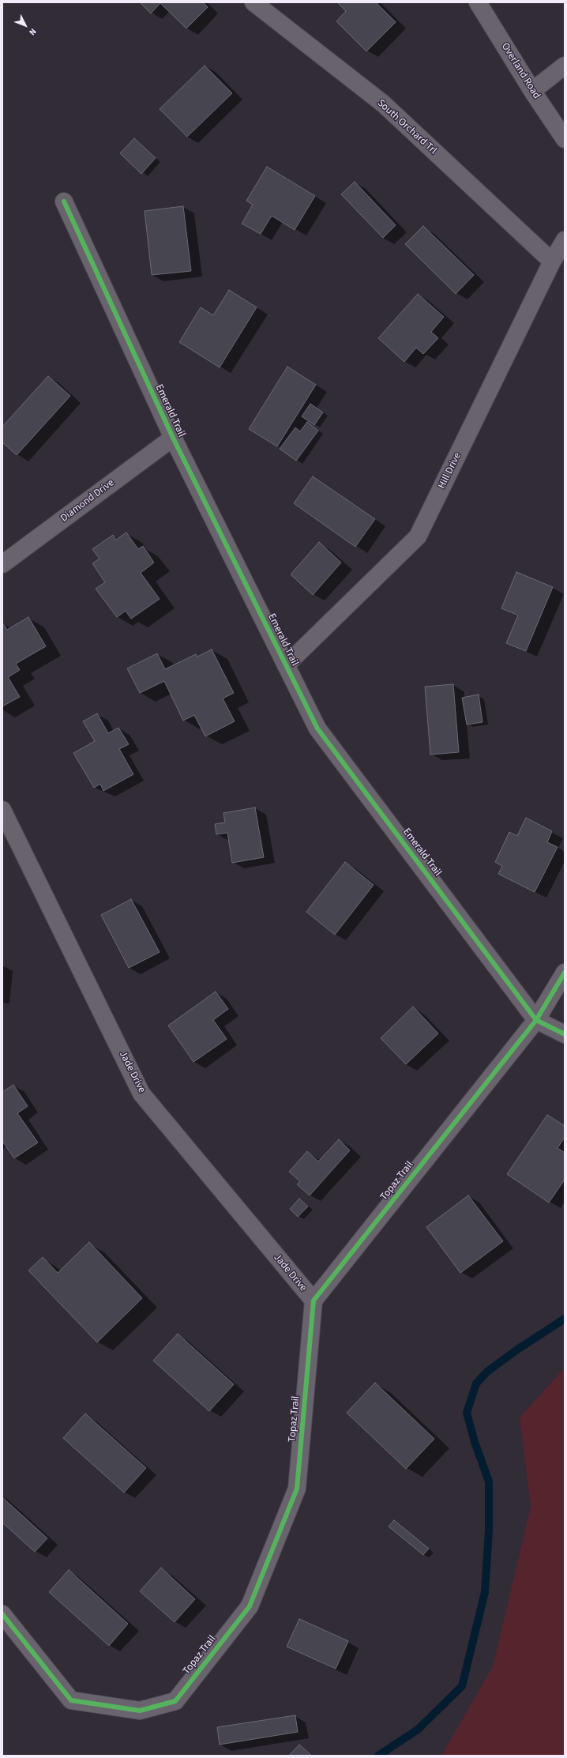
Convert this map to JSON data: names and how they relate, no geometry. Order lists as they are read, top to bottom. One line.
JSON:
{"streets":{"street":["Overland Road","South Orchard Trl","Emerald Trail","Hill Drive","Diamond Drive","Jade Drive","Topaz Trail"]},"crossings":[["South Orchard Trl","Hill Drive"],["Emerald Trail","Hill Drive"],["Emerald Trail","Diamond Drive"],["Emerald Trail","Topaz Trail"],["Jade Drive","Topaz Trail"]],"north":"bottom right"}
